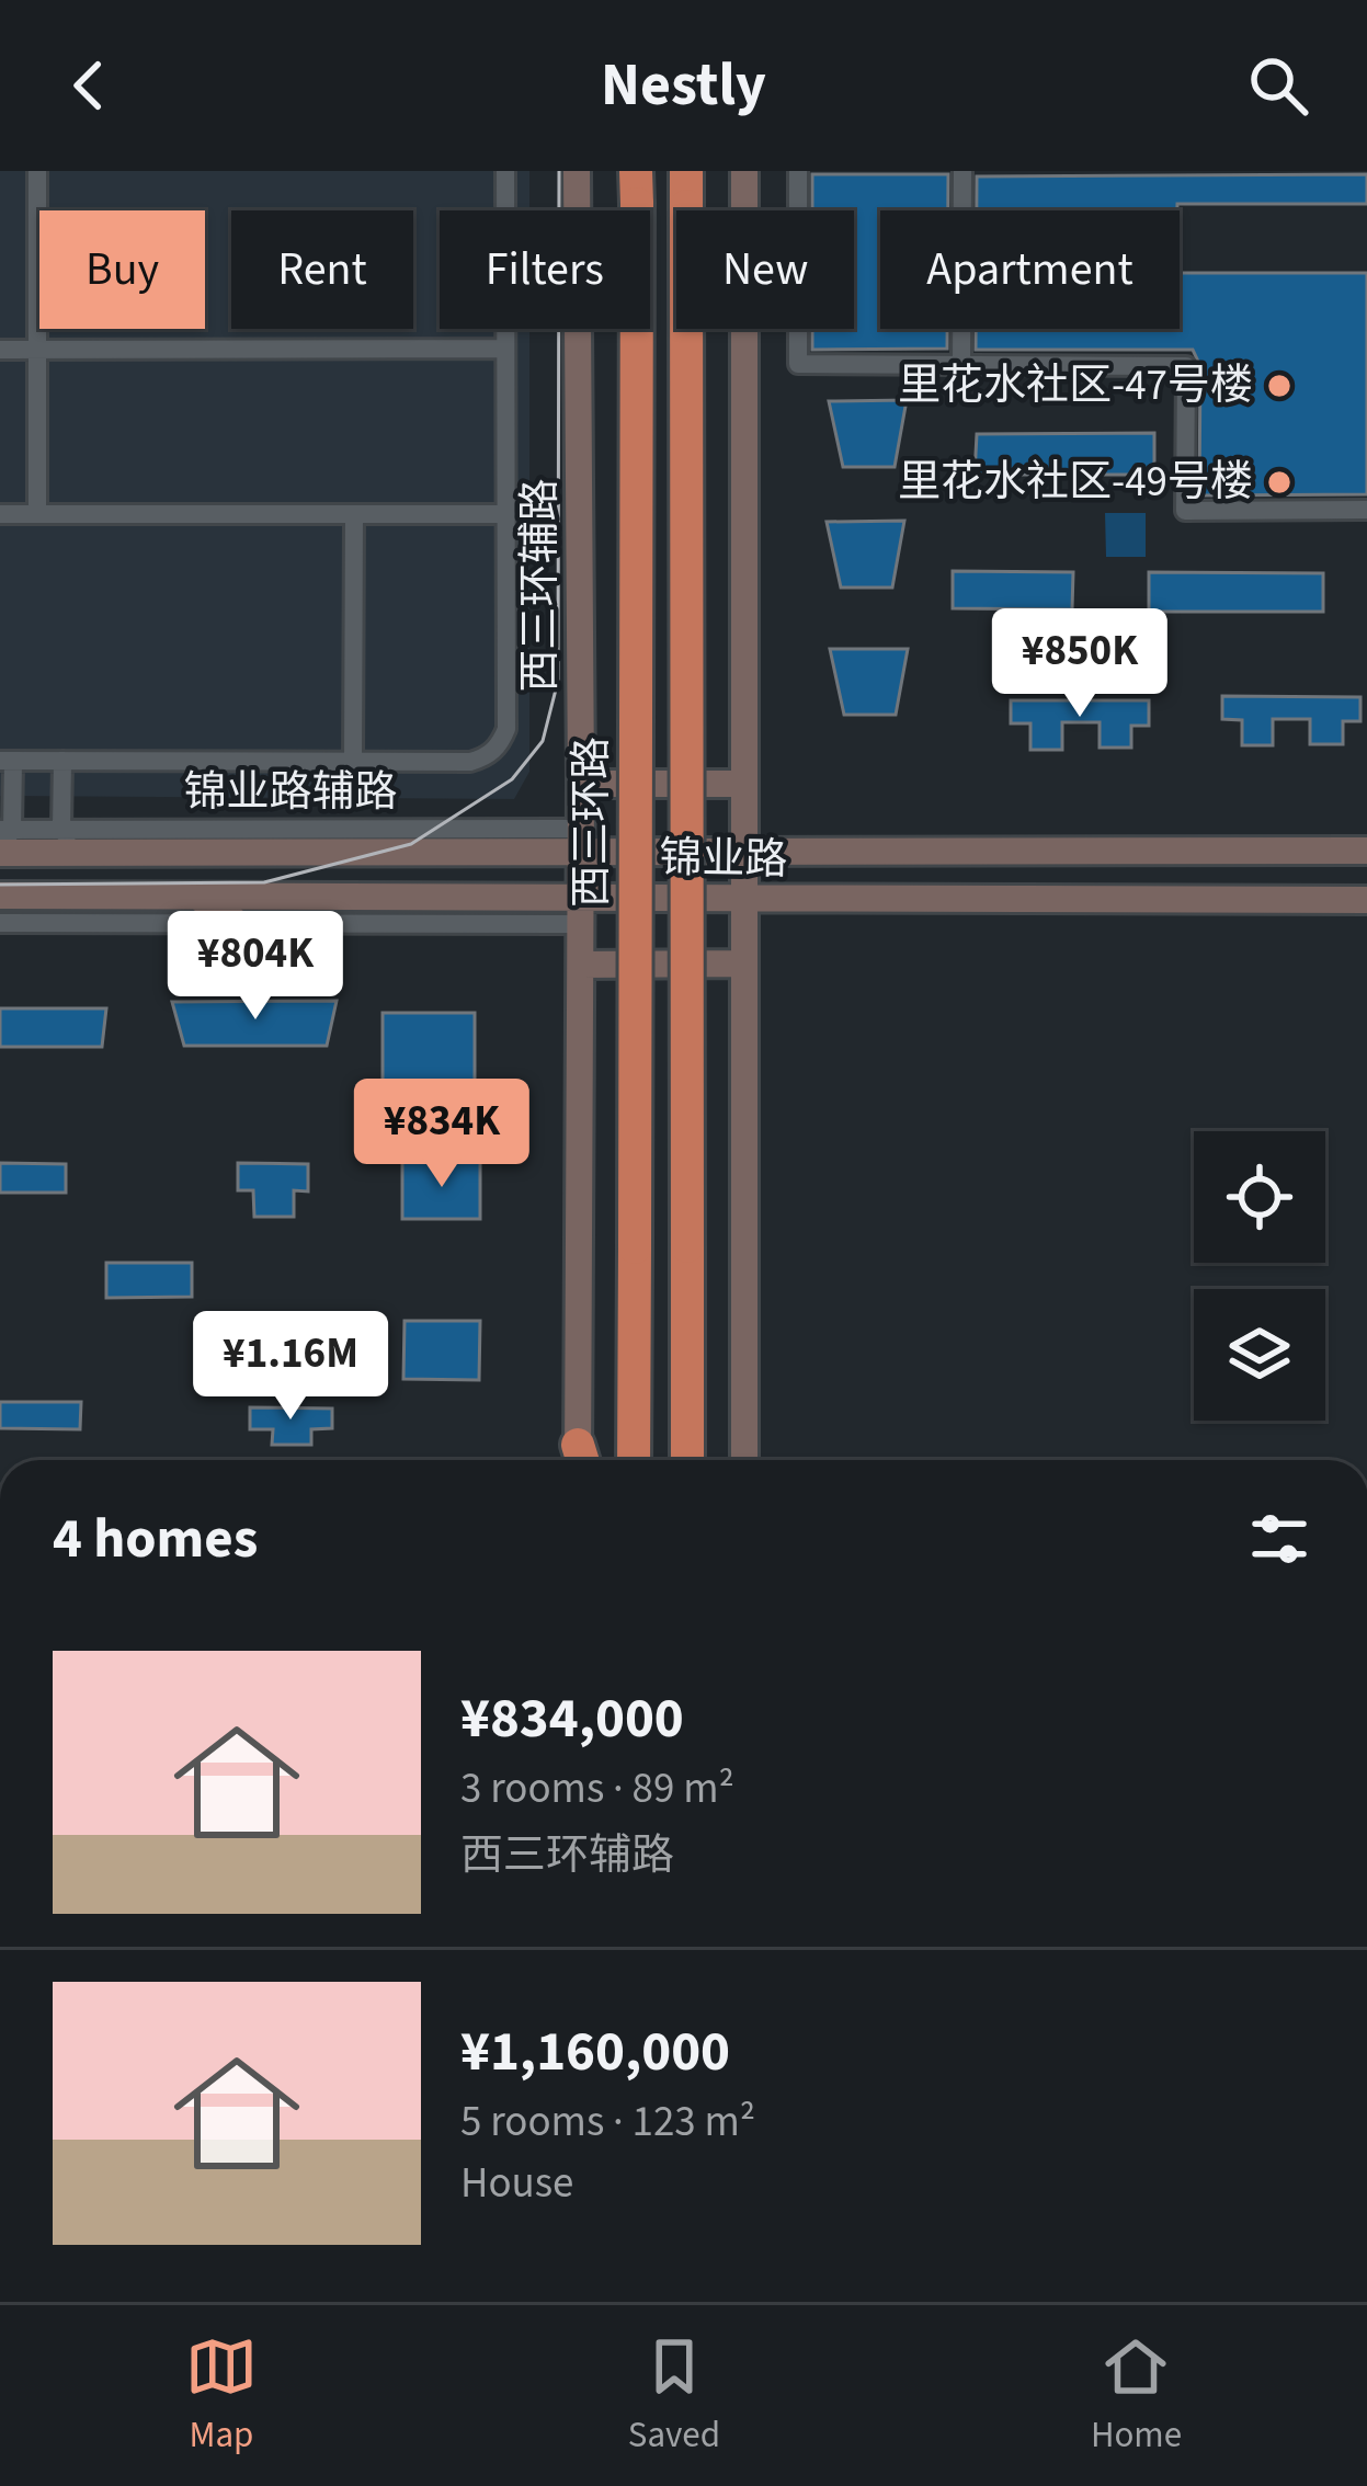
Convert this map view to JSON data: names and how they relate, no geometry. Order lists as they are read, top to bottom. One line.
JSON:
{"streets":{"highway":["西三环路"],"main road":["西三环辅路","锦业路"],"street":["锦业路辅路"]},"crossings":[["西三环辅路","锦业路辅路"],["西三环辅路","锦业路"],["锦业路辅路","锦业路"]],"places":["里花水社区-47号楼","里花水社区-49号楼"],"page":{"header":"Nestly","chip":["Buy","Rent","Filters","New","Apartment"],"price":["¥850K","¥804K","¥834K","¥1.16M"],"heading":"4 homes","list":[{"name":"¥834,000","note":"3 rooms · 89 m² · 西三环辅路"},{"name":"¥1,160,000","note":"5 rooms · 123 m² · House"}],"tabs":["Map","Saved","Home"]}}
